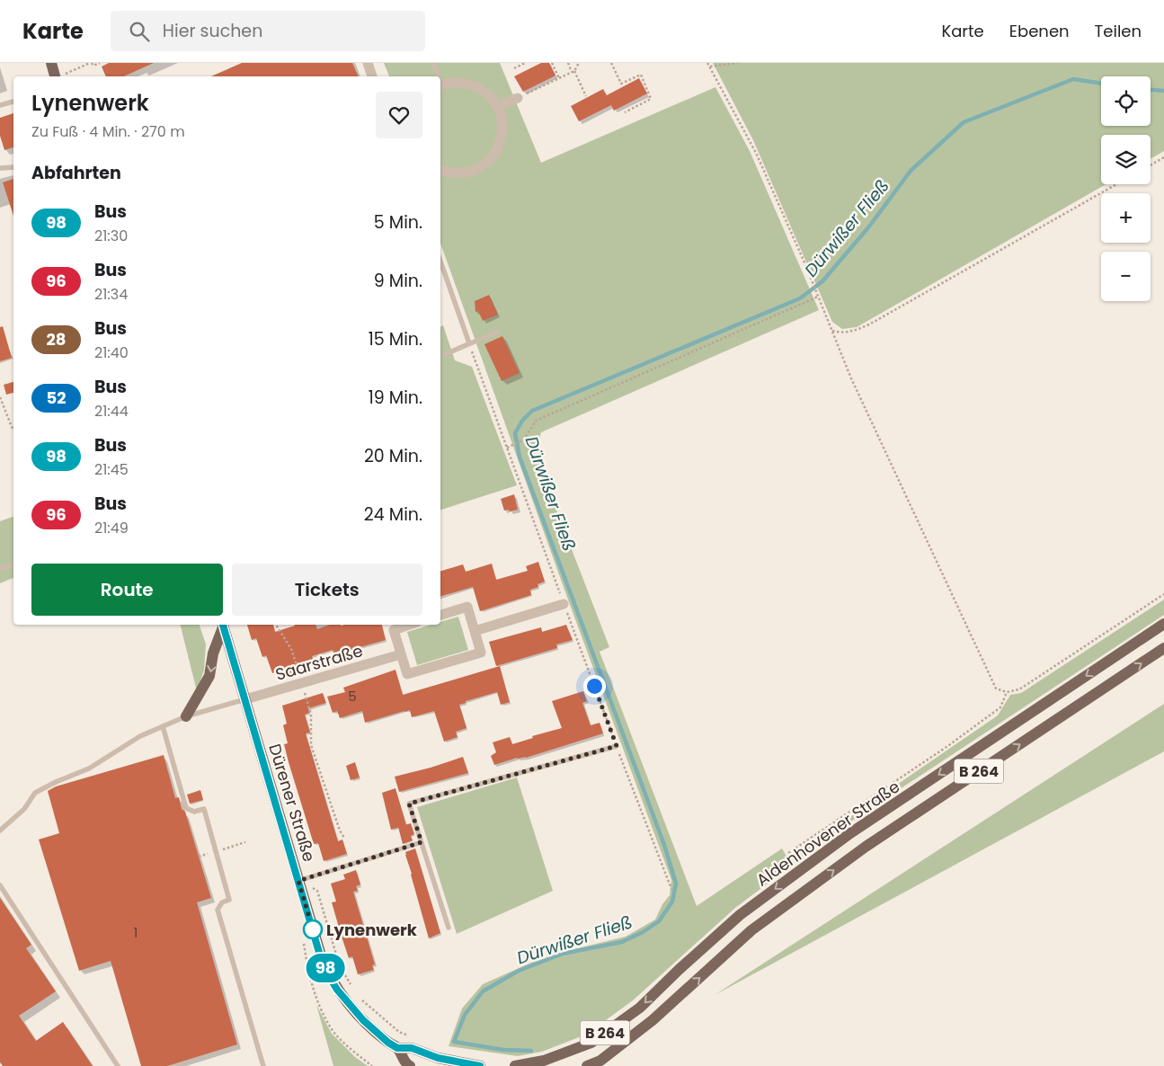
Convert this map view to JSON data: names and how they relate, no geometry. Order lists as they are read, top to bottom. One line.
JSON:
{"streets":{"main road":["B 264","Dürener Straße","Aldenhovener Straße"],"street":["Saarstraße"]},"crossings":[["Saarstraße","Dürener Straße"]],"water":["Dürwißer Fließ"],"places":["Lynenwerk"],"lines":["bus line 98"],"house_numbers":["5","1"],"page":{"header":"Karte","search":"Hier suchen","nav":["Karte","Ebenen","Teilen"],"on_map":"98","map_buttons":["+","−"],"heading":[["Lynenwerk","Zu Fuß · 4 Min. · 270 m"],"Abfahrten"],"list":[{"mark":"98","name":"Bus","note":"21:30","value":"5 Min."},{"mark":"96","name":"Bus","note":"21:34","value":"9 Min."},{"mark":"28","name":"Bus","note":"21:40","value":"15 Min."},{"mark":"52","name":"Bus","note":"21:44","value":"19 Min."},{"mark":"98","name":"Bus","note":"21:45","value":"20 Min."},{"mark":"96","name":"Bus","note":"21:49","value":"24 Min."}],"buttons":["Route","Tickets"]}}
